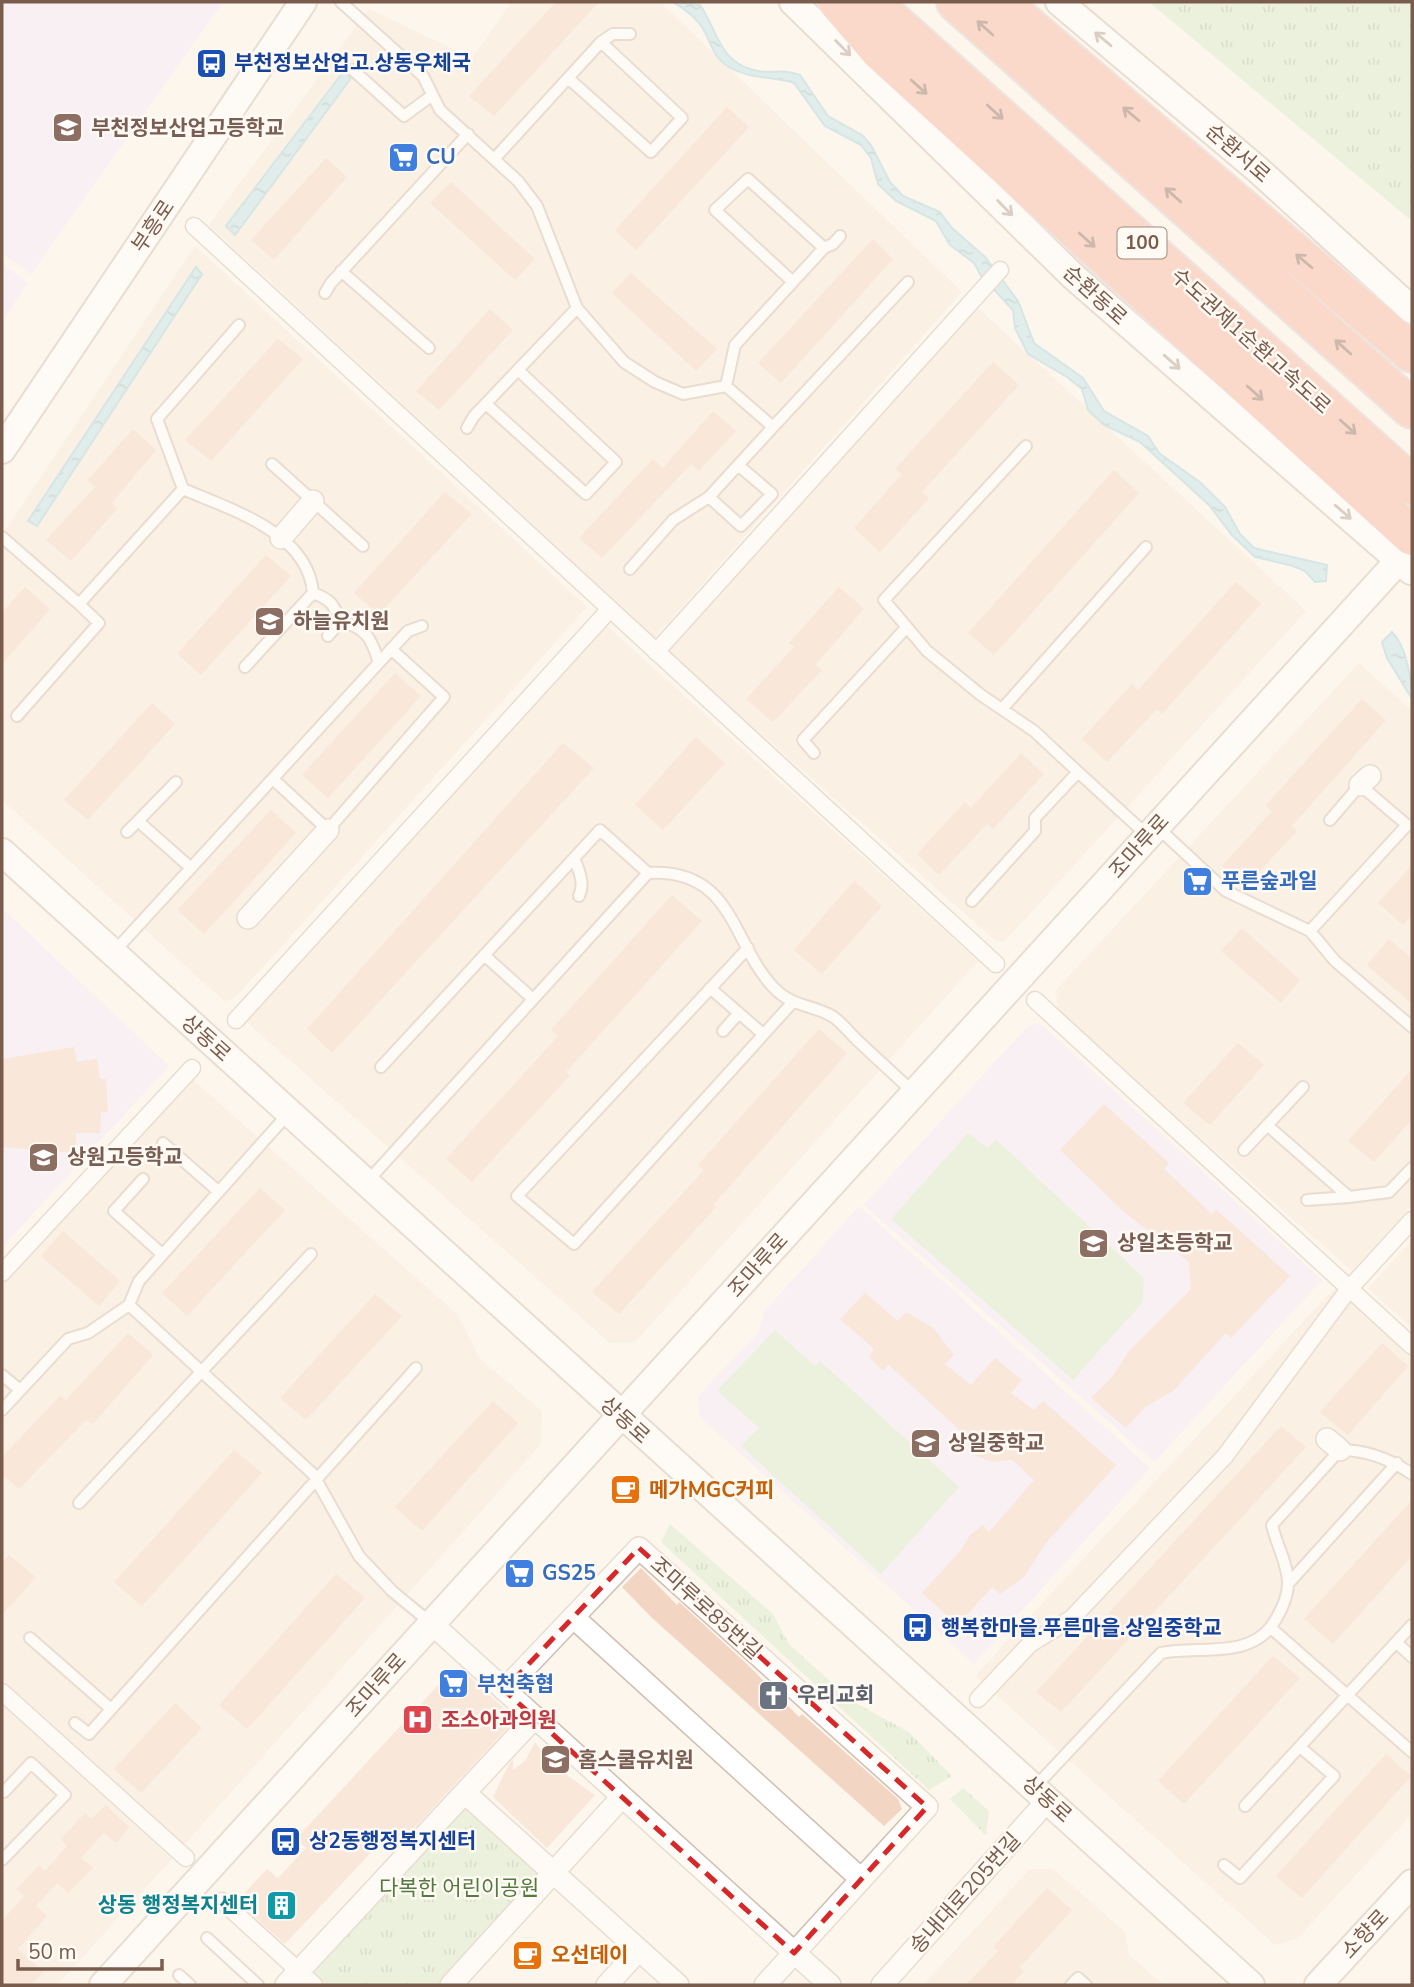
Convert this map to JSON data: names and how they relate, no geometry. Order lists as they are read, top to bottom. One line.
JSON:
{"streets":{"highway":["100","수도권제1순환고속도로"],"street":["순환서로","부흥로","순환동로","조마루로","상동로","조마루로85번길","송내대로205번길","소향로"]},"crossings":[["순환동로","조마루로"],["조마루로","상동로"],["상동로","송내대로205번길"]],"one_way":["순환서로","순환동로"],"parks":["다복한 어린이공원"],"places":{"bus stop":["부천정보산업고.상동우체국","행복한마을.푸른마을.상일중학교","상2동행정복지센터"],"school or university":["부천정보산업고등학교","하늘유치원","상원고등학교","상일초등학교","상일중학교","홉스쿨유치원"],"supermarket":["CU","푸른숲과일","GS25","부천축협"],"cafe":["메가MGC커피","오선데이"],"church":["우리교회"],"hospital":["조소아과의원"],"building":["상동 행정복지센터"]},"scale_bar":"50 m"}
